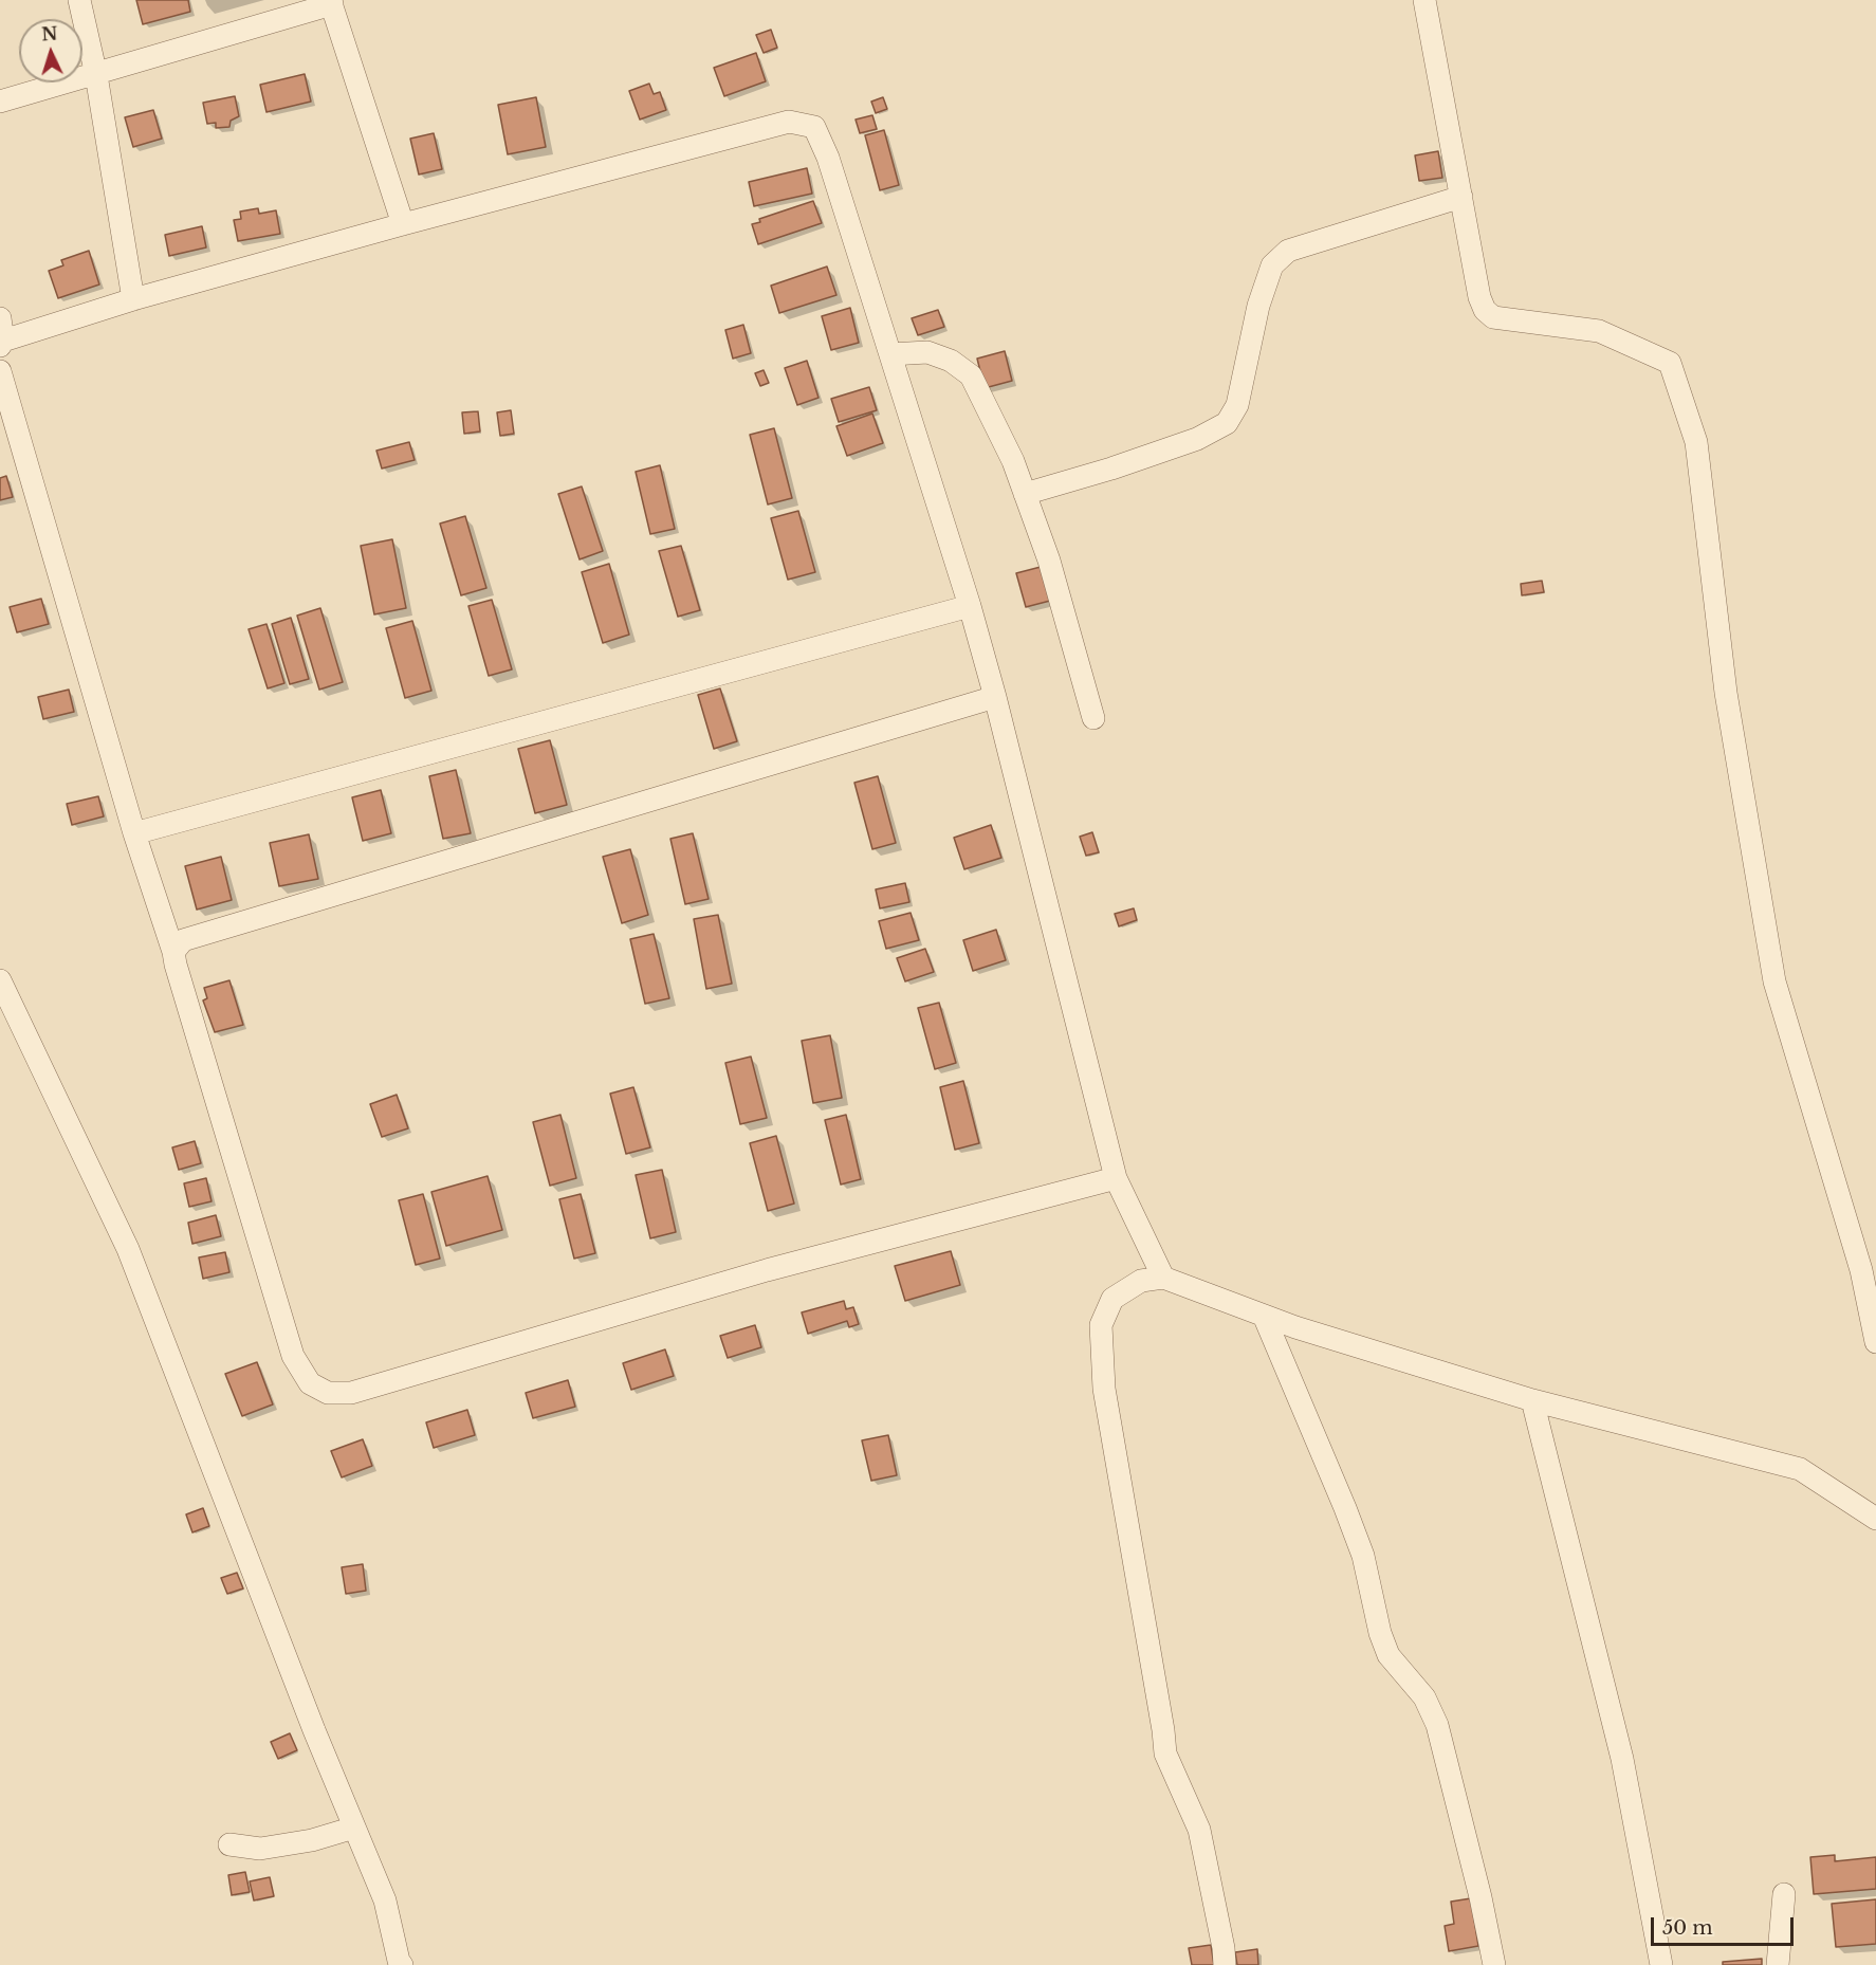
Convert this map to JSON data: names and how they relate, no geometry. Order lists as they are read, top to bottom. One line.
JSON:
{"scale_bar":"50 m","north":"top"}
